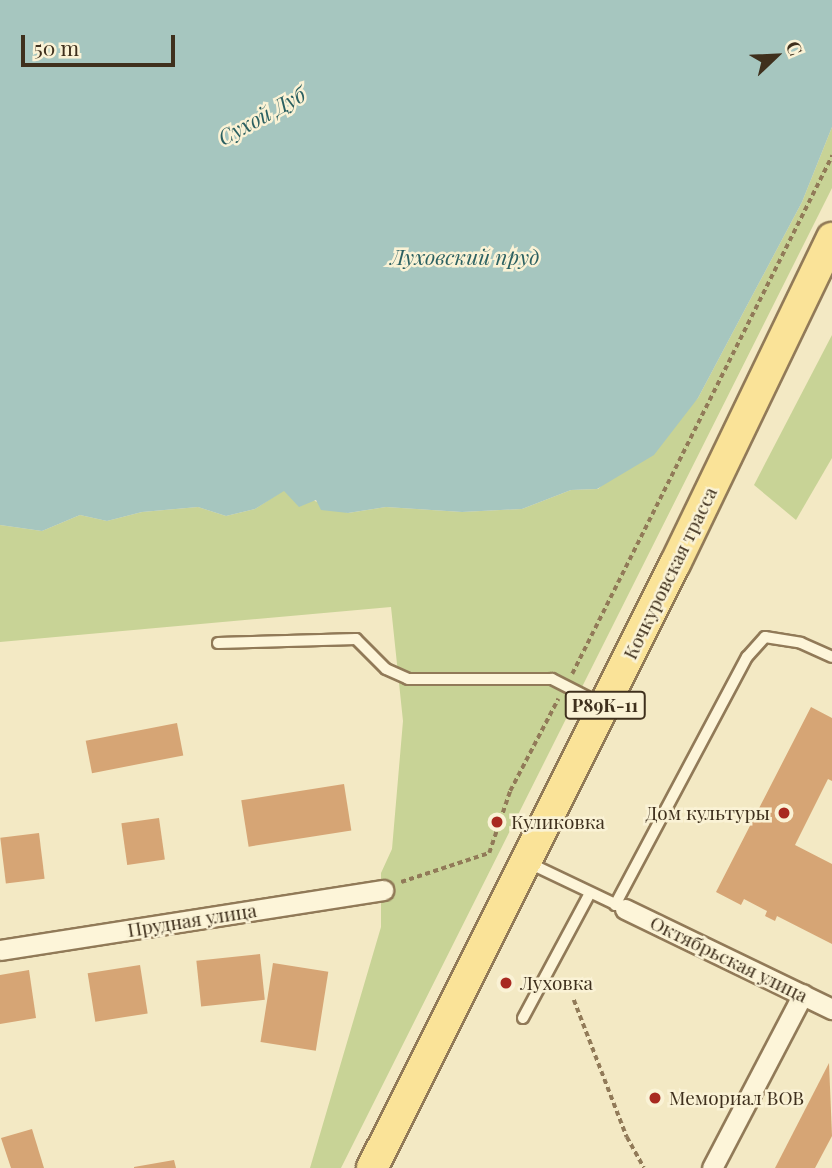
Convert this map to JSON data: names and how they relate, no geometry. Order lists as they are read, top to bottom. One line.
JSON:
{"streets":{"main road":["Кочкуровская трасса","Р89К-11"],"street":["Прудная улица","Октябрьская улица"]},"water":["Сухой Дуб","Луховский пруд"],"places":["Дом культуры","Куликовка","Луховка","Мемориал ВОВ"],"scale_bar":"50 m","north":"top right"}
